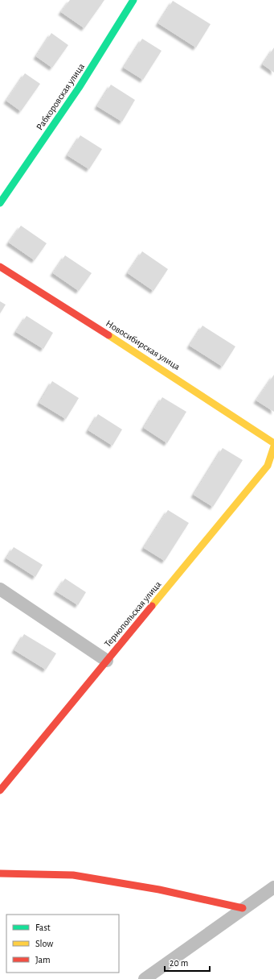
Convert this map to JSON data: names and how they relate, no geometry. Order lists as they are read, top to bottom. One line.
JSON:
{"streets":{"street":["Рабкоровская улица","Новосибирская улица","Тернопольская улица"]},"legend":["Fast","Slow","Jam"],"scale_bar":"20 m"}
